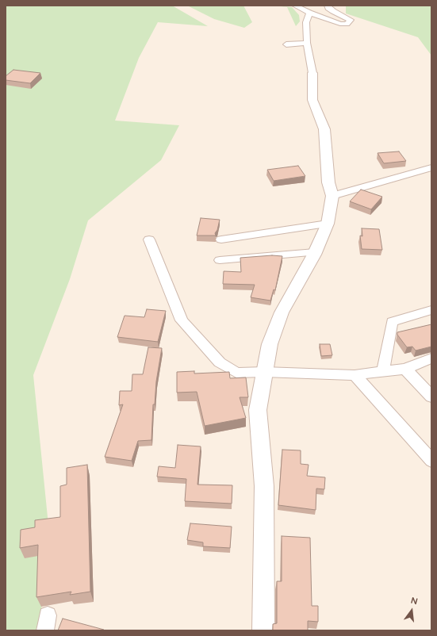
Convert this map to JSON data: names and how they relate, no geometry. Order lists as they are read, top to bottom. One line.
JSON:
{"north":"top"}
